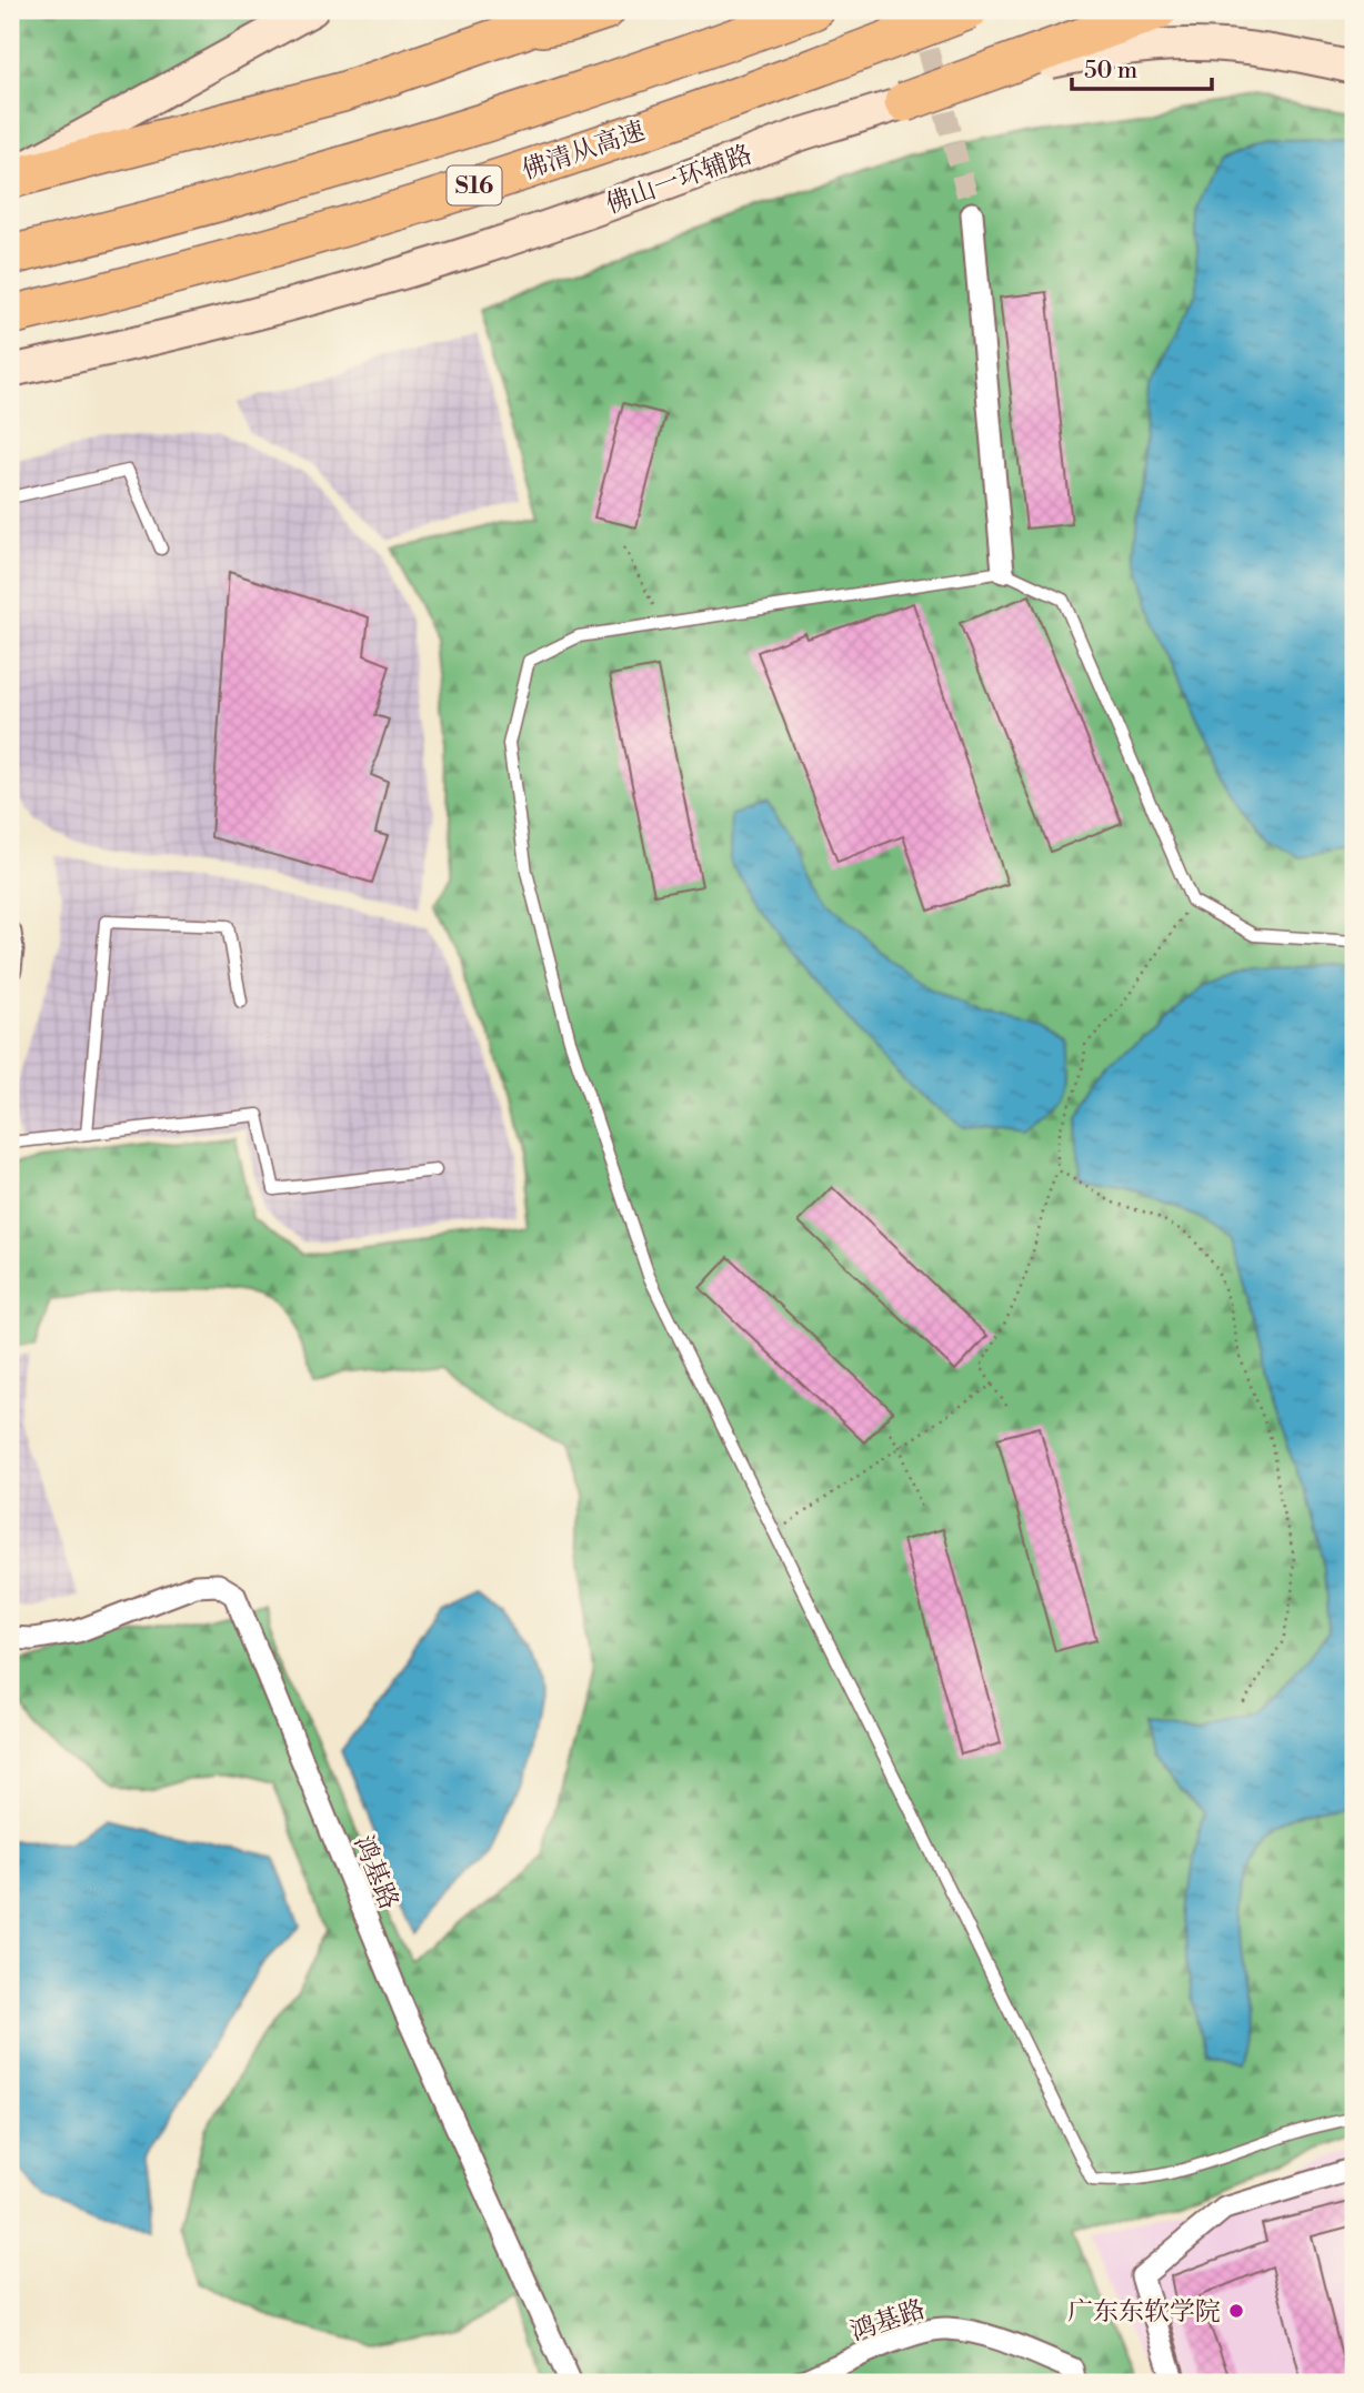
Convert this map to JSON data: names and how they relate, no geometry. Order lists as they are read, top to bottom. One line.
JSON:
{"streets":{"highway":["佛清从高速","S16"],"main road":["佛山一环辅路"],"street":["鸿基路"]},"places":["广东东软学院"],"scale_bar":"50 m"}
